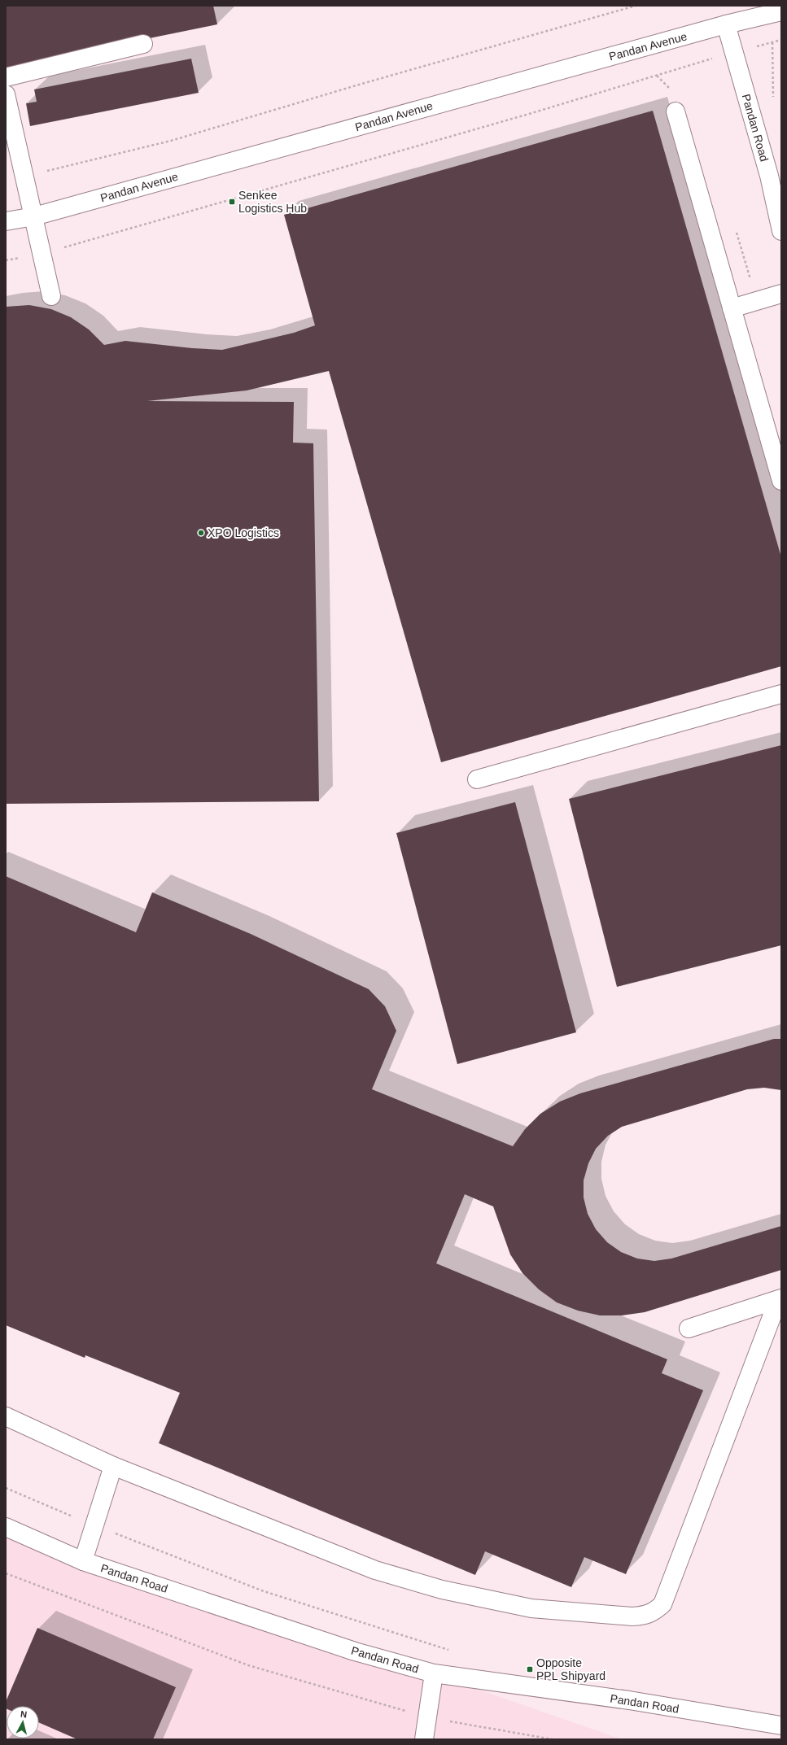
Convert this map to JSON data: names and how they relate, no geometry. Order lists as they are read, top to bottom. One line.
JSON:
{"streets":{"street":["Pandan Avenue","Pandan Road"]},"crossings":[["Pandan Avenue","Pandan Road"]],"places":{"transit":["Senkee Logistics Hub","Opposite PPL Shipyard"],"other":["XPO Logistics"]},"north":"top"}
